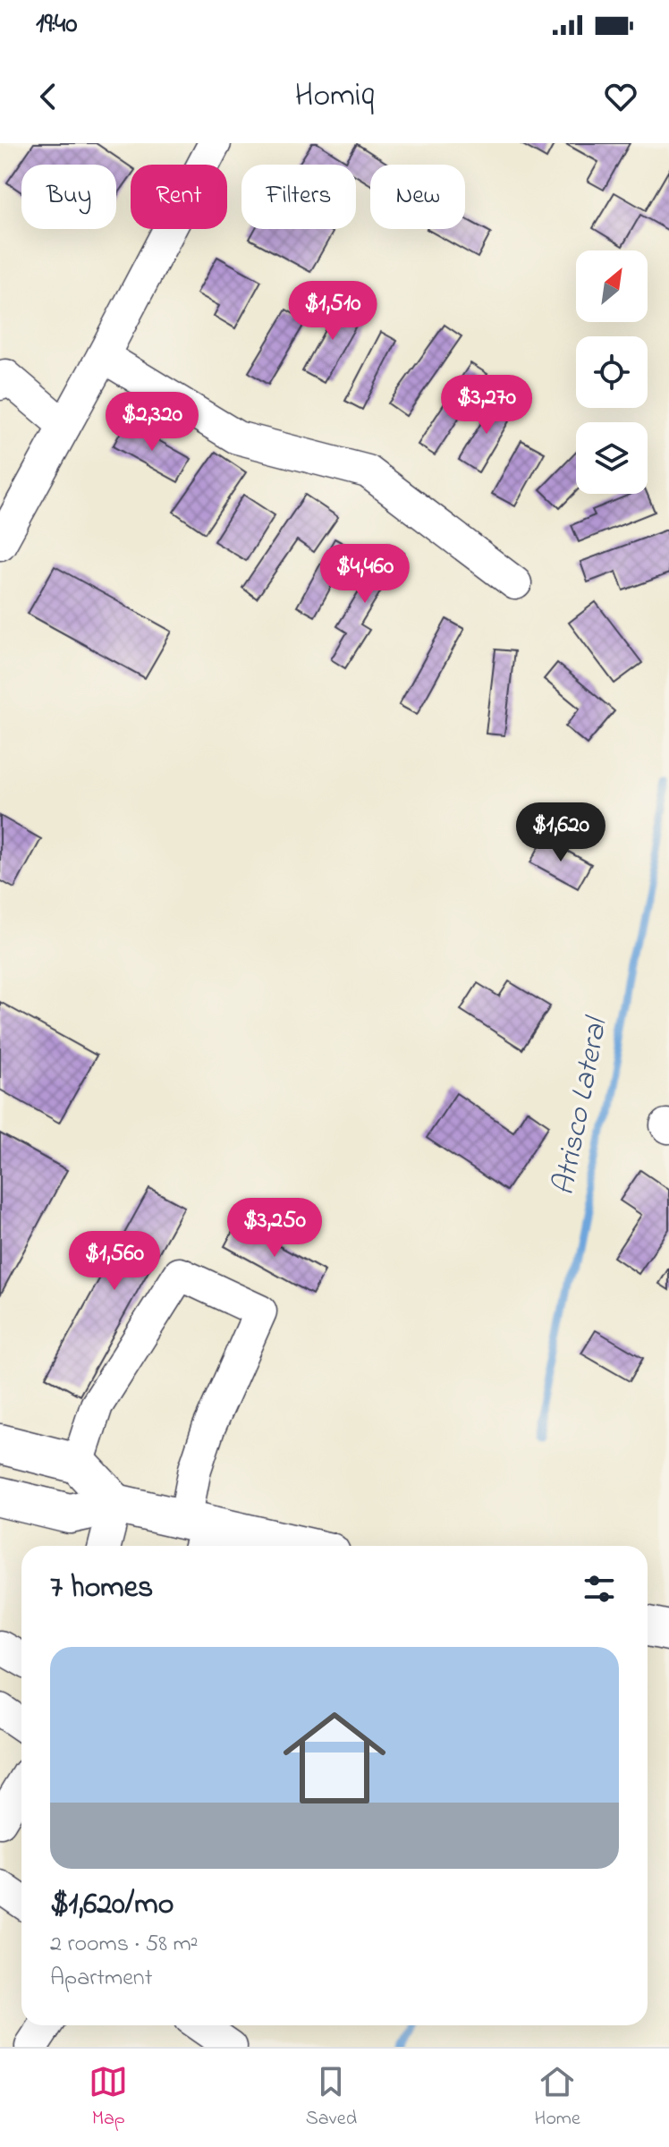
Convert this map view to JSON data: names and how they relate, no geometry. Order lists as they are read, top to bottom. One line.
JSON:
{"water":["Atrisco Lateral"],"north":"top right","page":{"status":"19:40","header":"Homiq","chip":["Buy","Rent","Filters","New"],"price":["$1,510","$3,270","$2,320","$4,460","$1,620","$3,250","$1,560"],"heading":"7 homes","list":[{"name":"$1,620/mo","note":"2 rooms · 58 m² · Apartment"}],"tabs":["Map","Saved","Home"]}}
